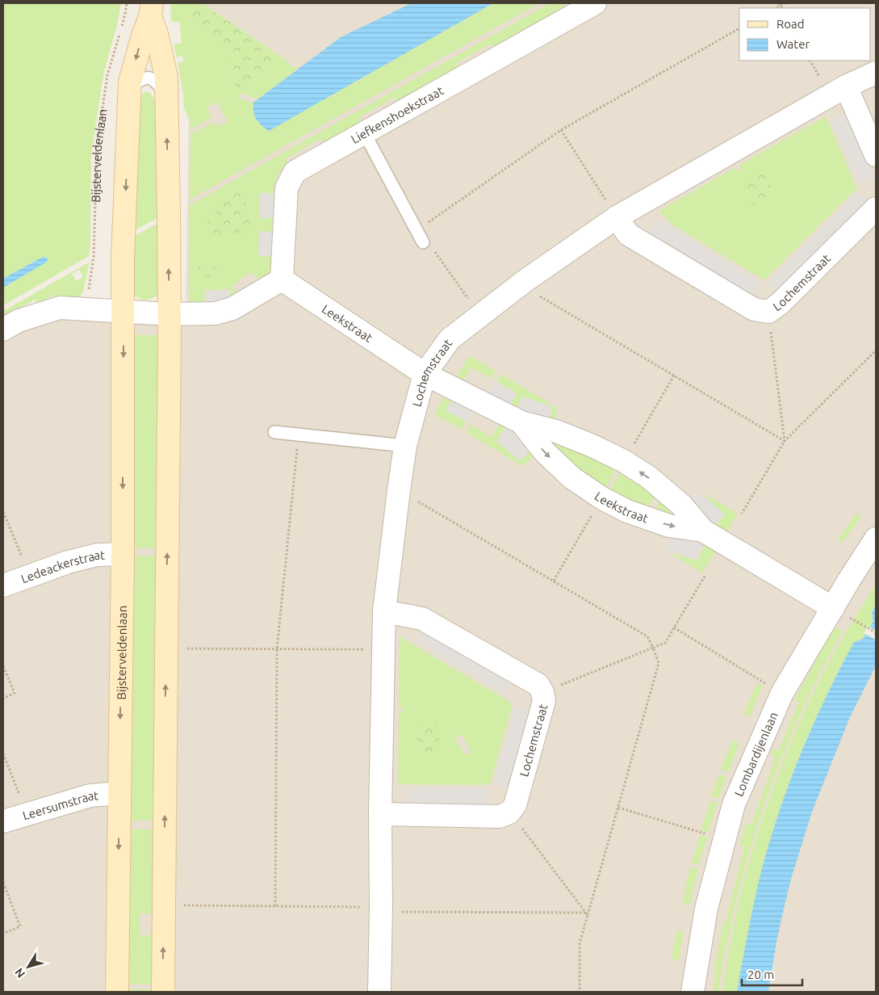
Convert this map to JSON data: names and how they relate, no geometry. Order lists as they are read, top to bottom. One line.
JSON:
{"streets":{"street":["Liefkenshoekstraat","Bijsterveldenlaan","Lochemstraat","Leekstraat","Ledeackerstraat","Lombardijenlaan","Leersumstraat"]},"crossings":[["Liefkenshoekstraat","Leekstraat"],["Bijsterveldenlaan","Ledeackerstraat"],["Bijsterveldenlaan","Leersumstraat"],["Lochemstraat","Leekstraat"],["Leekstraat","Lombardijenlaan"]],"legend":["Road","Water"],"scale_bar":"20 m","north":"bottom left"}
